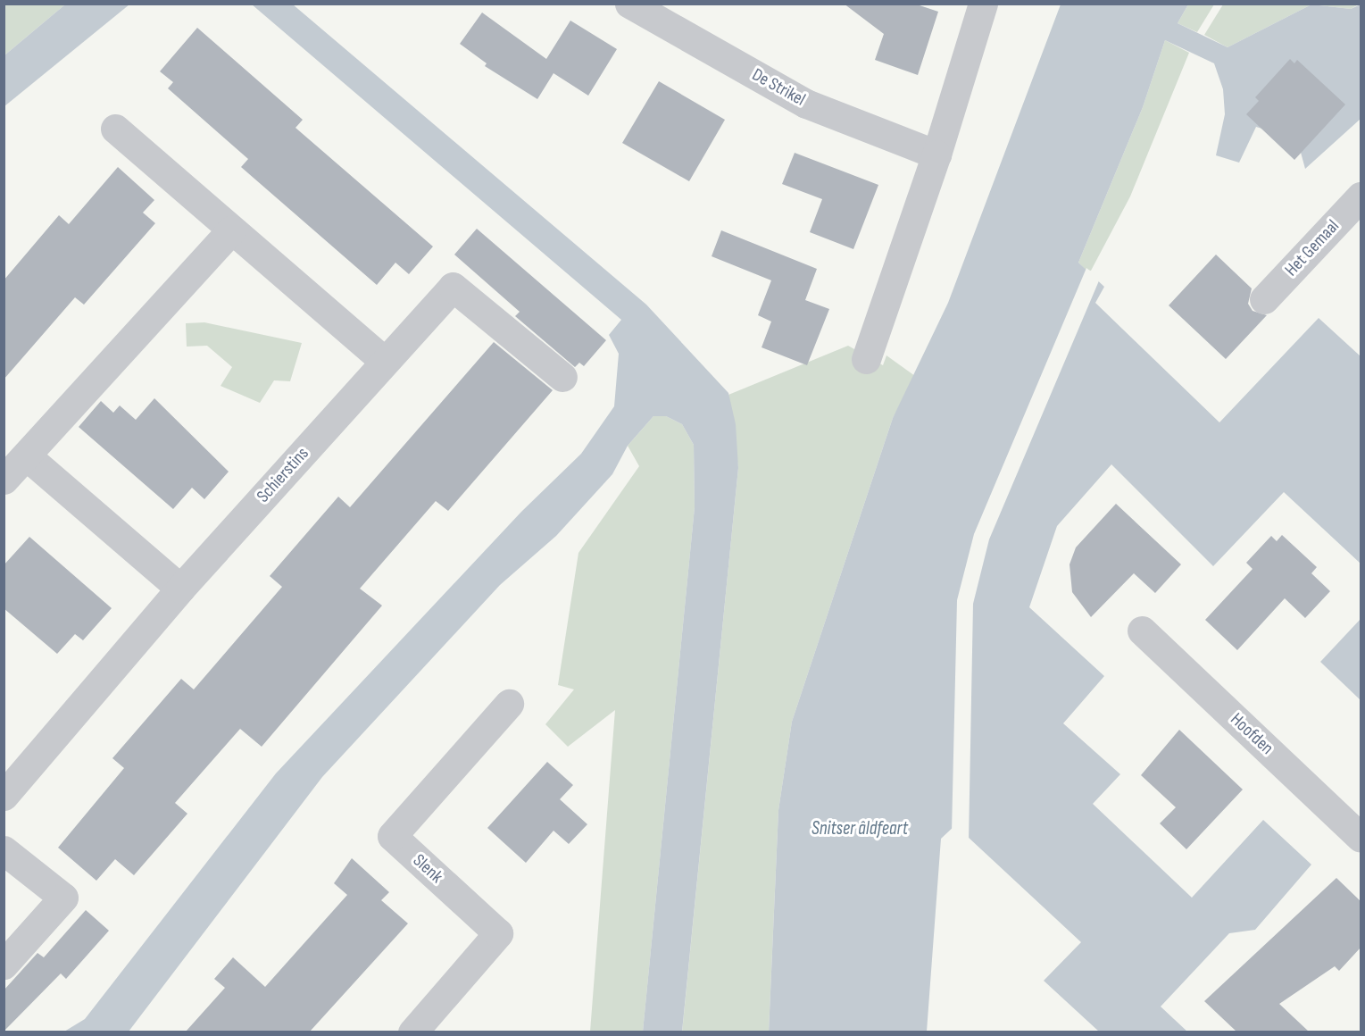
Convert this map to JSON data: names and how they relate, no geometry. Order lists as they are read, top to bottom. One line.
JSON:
{"streets":{"street":["De Strikel","Het Gemaal","Schierstins","Hoofden","Slenk"]},"water":["Snitser âldfeart"]}
